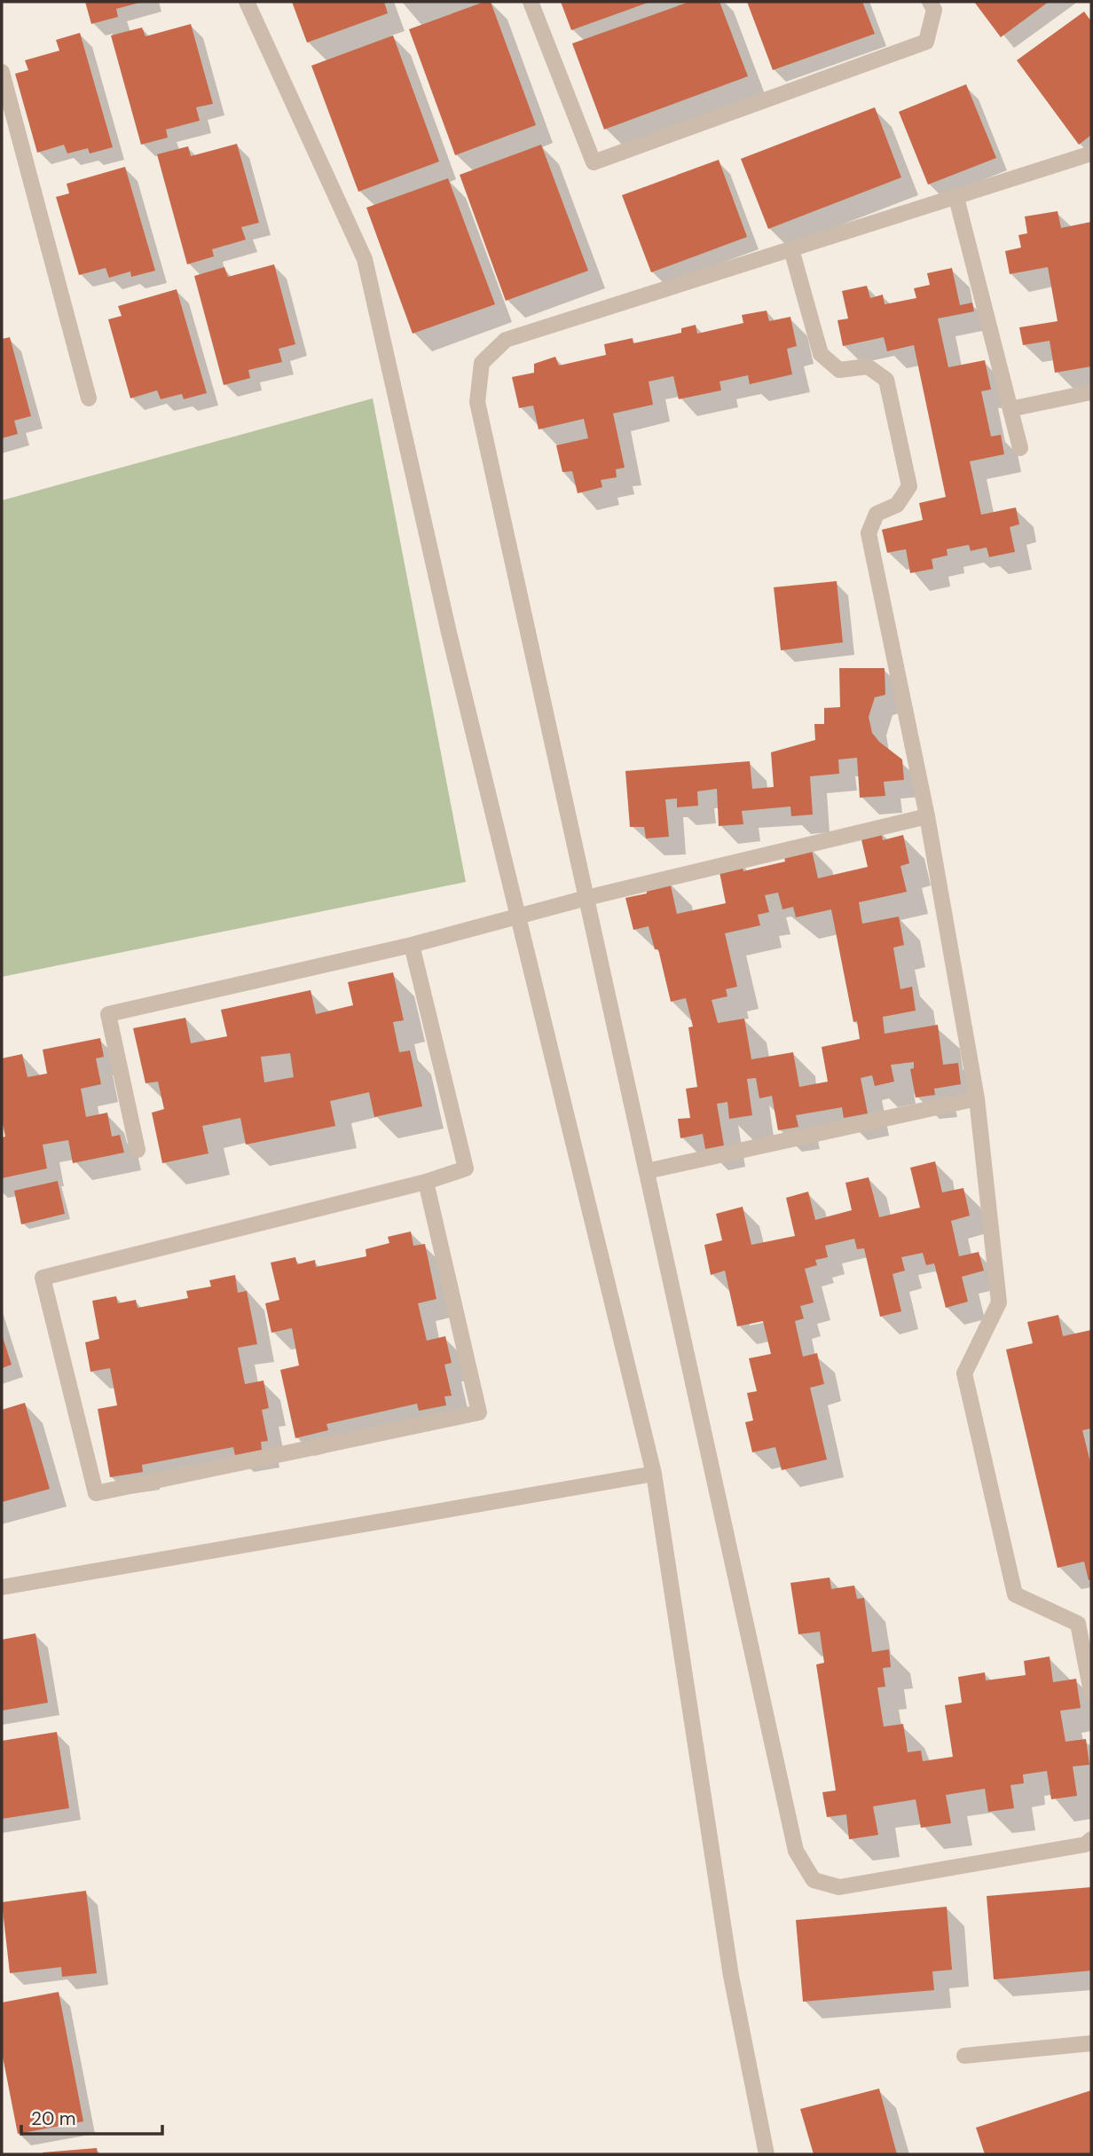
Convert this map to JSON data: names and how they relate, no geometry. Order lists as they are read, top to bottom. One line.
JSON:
{"scale_bar":"20 m"}
